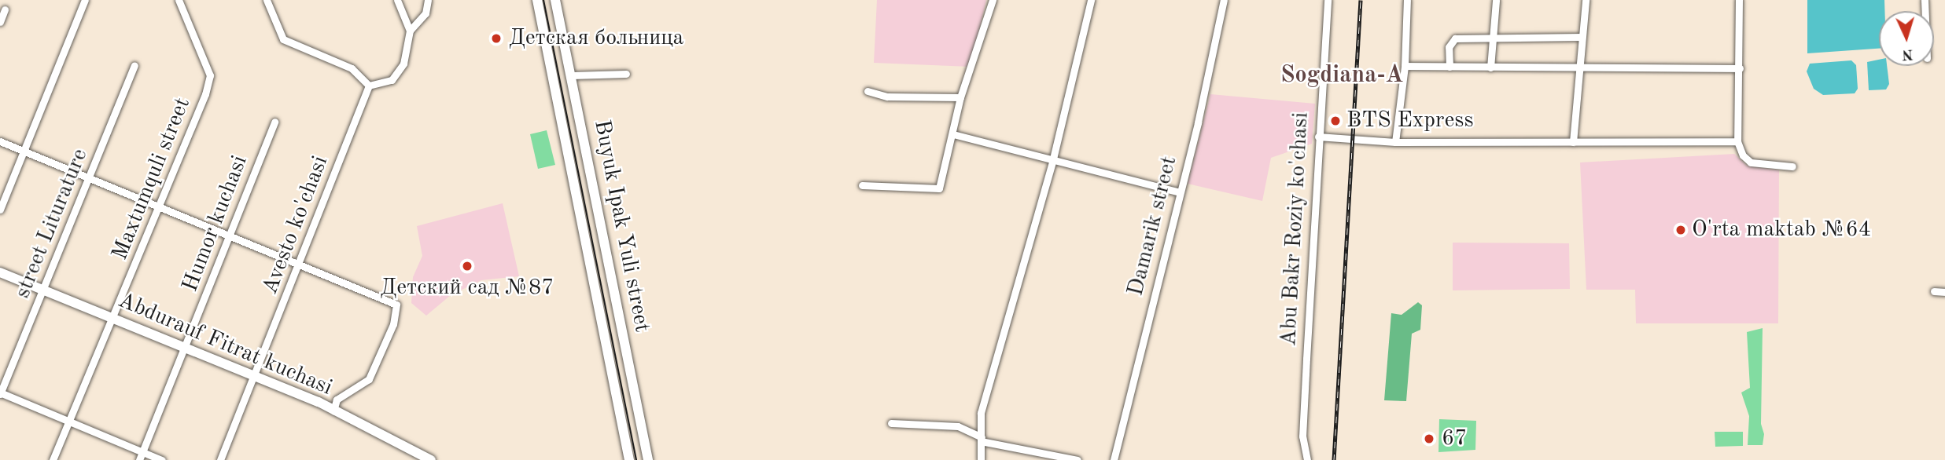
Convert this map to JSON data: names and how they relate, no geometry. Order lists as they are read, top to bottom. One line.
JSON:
{"streets":{"main road":["Buyuk Ipak Yuli street","Abdurauf Fitrat kuchasi"],"street":["Maxtumquli street","street Liturature","Humor kuchasi","Avesto ko'chasi","Damarik street","Abu Bakr Roziy ko'chasi"]},"crossings":[["Maxtumquli street","Abdurauf Fitrat kuchasi"],["street Liturature","Abdurauf Fitrat kuchasi"],["Humor kuchasi","Abdurauf Fitrat kuchasi"],["Avesto ko'chasi","Abdurauf Fitrat kuchasi"]],"districts":["Sogdiana-А"],"places":["Детская больница","BTS Express","O'rta maktab №64","Детский сад №87","67"],"north":"bottom"}
